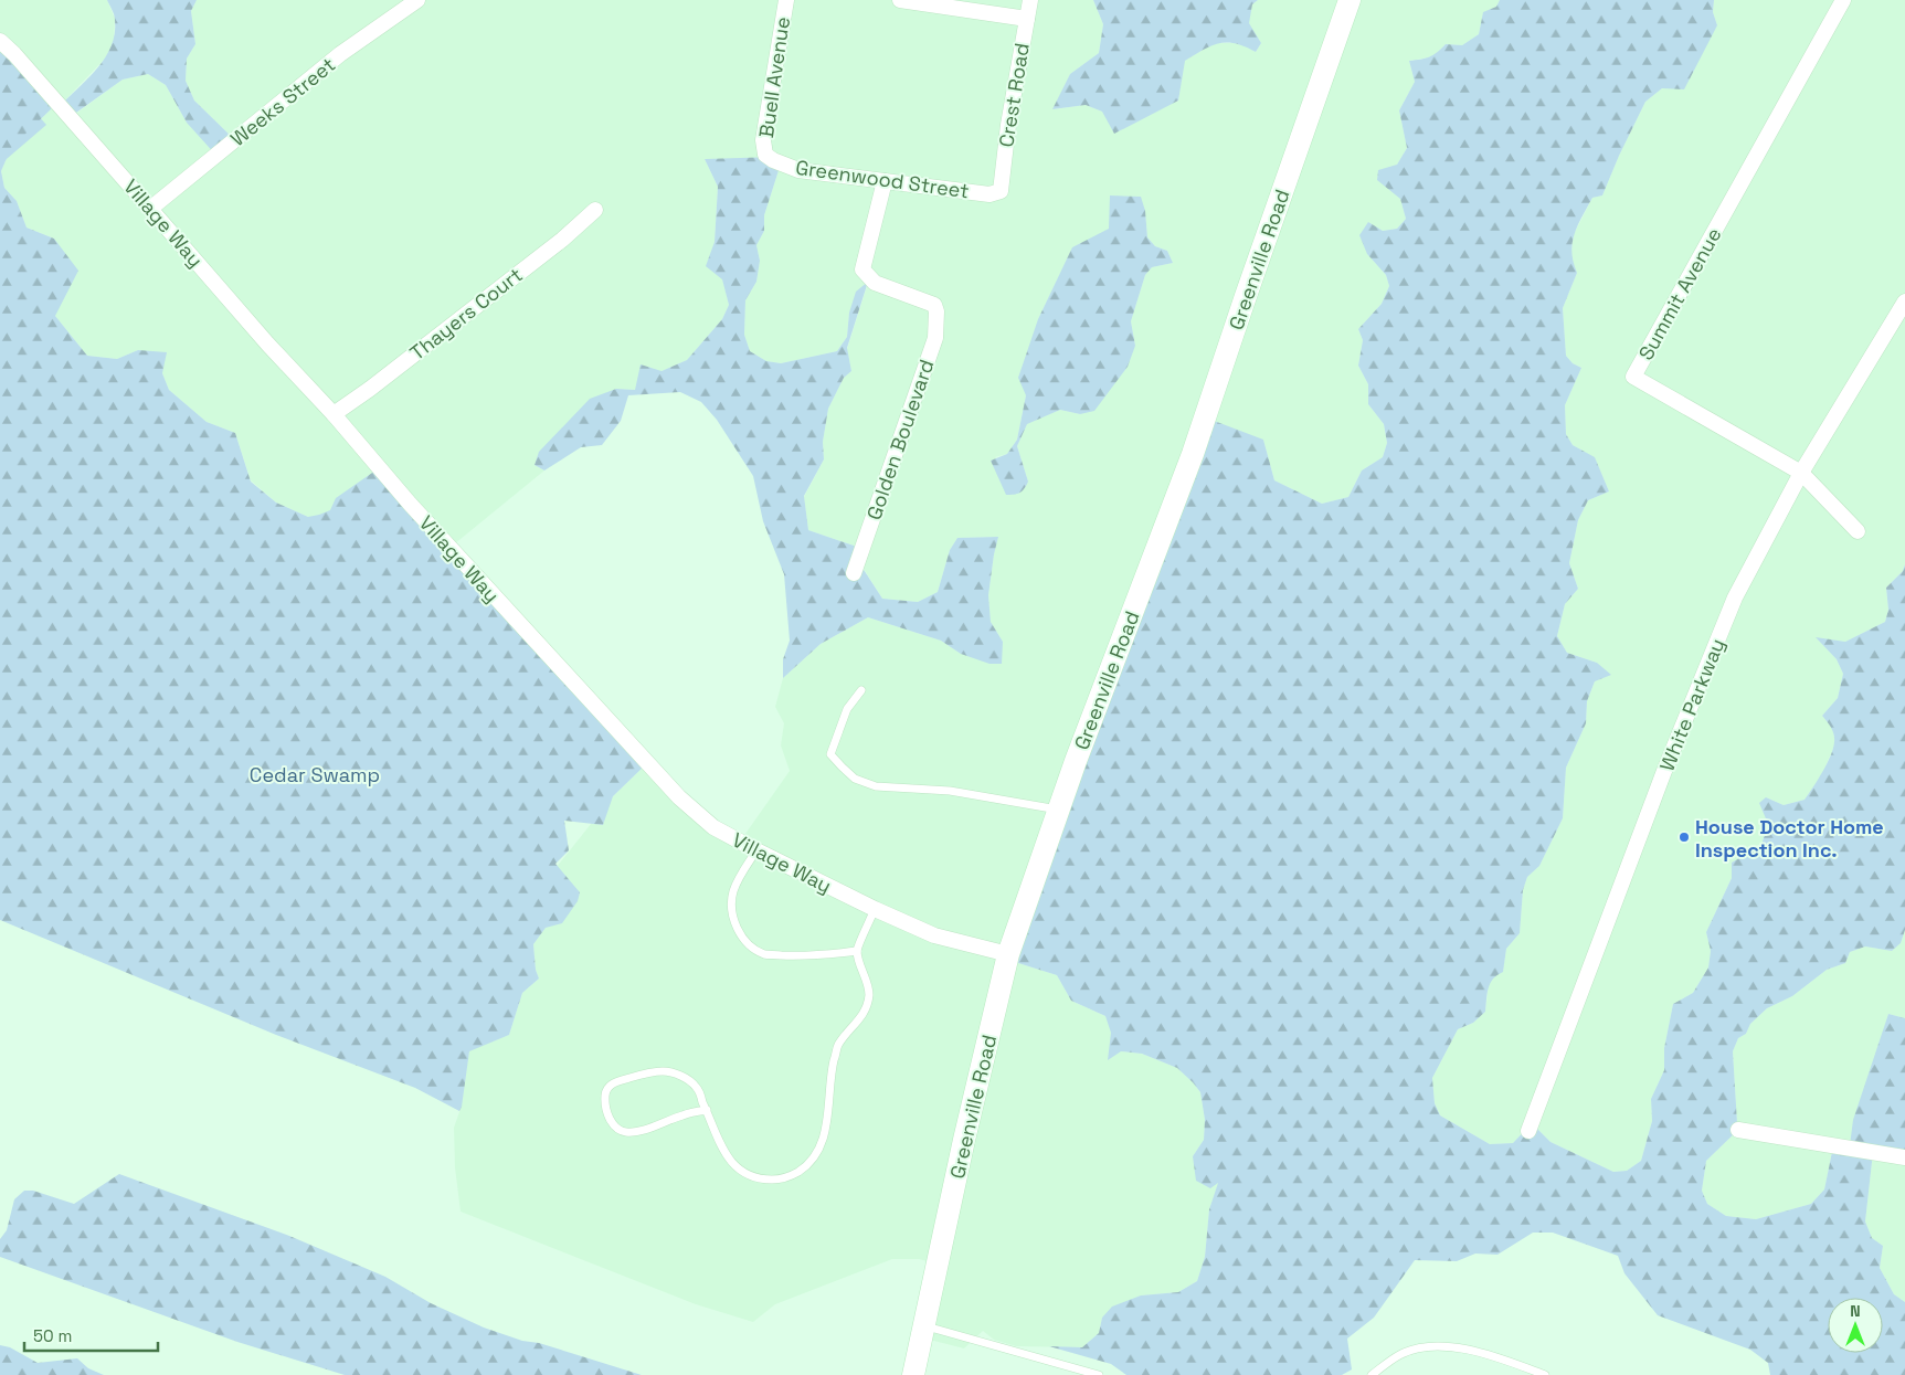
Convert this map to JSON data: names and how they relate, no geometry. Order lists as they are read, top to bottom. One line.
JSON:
{"streets":{"main road":["Greenville Road"],"street":["Buell Avenue","Crest Road","Weeks Street","Greenwood Street","Village Way","Summit Avenue","Thayers Court","Golden Boulevard","White Parkway"]},"crossings":[["Buell Avenue","Greenwood Street"],["Crest Road","Greenwood Street"],["Weeks Street","Village Way"],["Greenwood Street","Golden Boulevard"],["Village Way","Greenville Road"],["Village Way","Thayers Court"],["Summit Avenue","White Parkway"]],"parks":["Cedar Swamp"],"places":["House Doctor Home Inspection Inc."],"scale_bar":"50 m","north":"top"}
